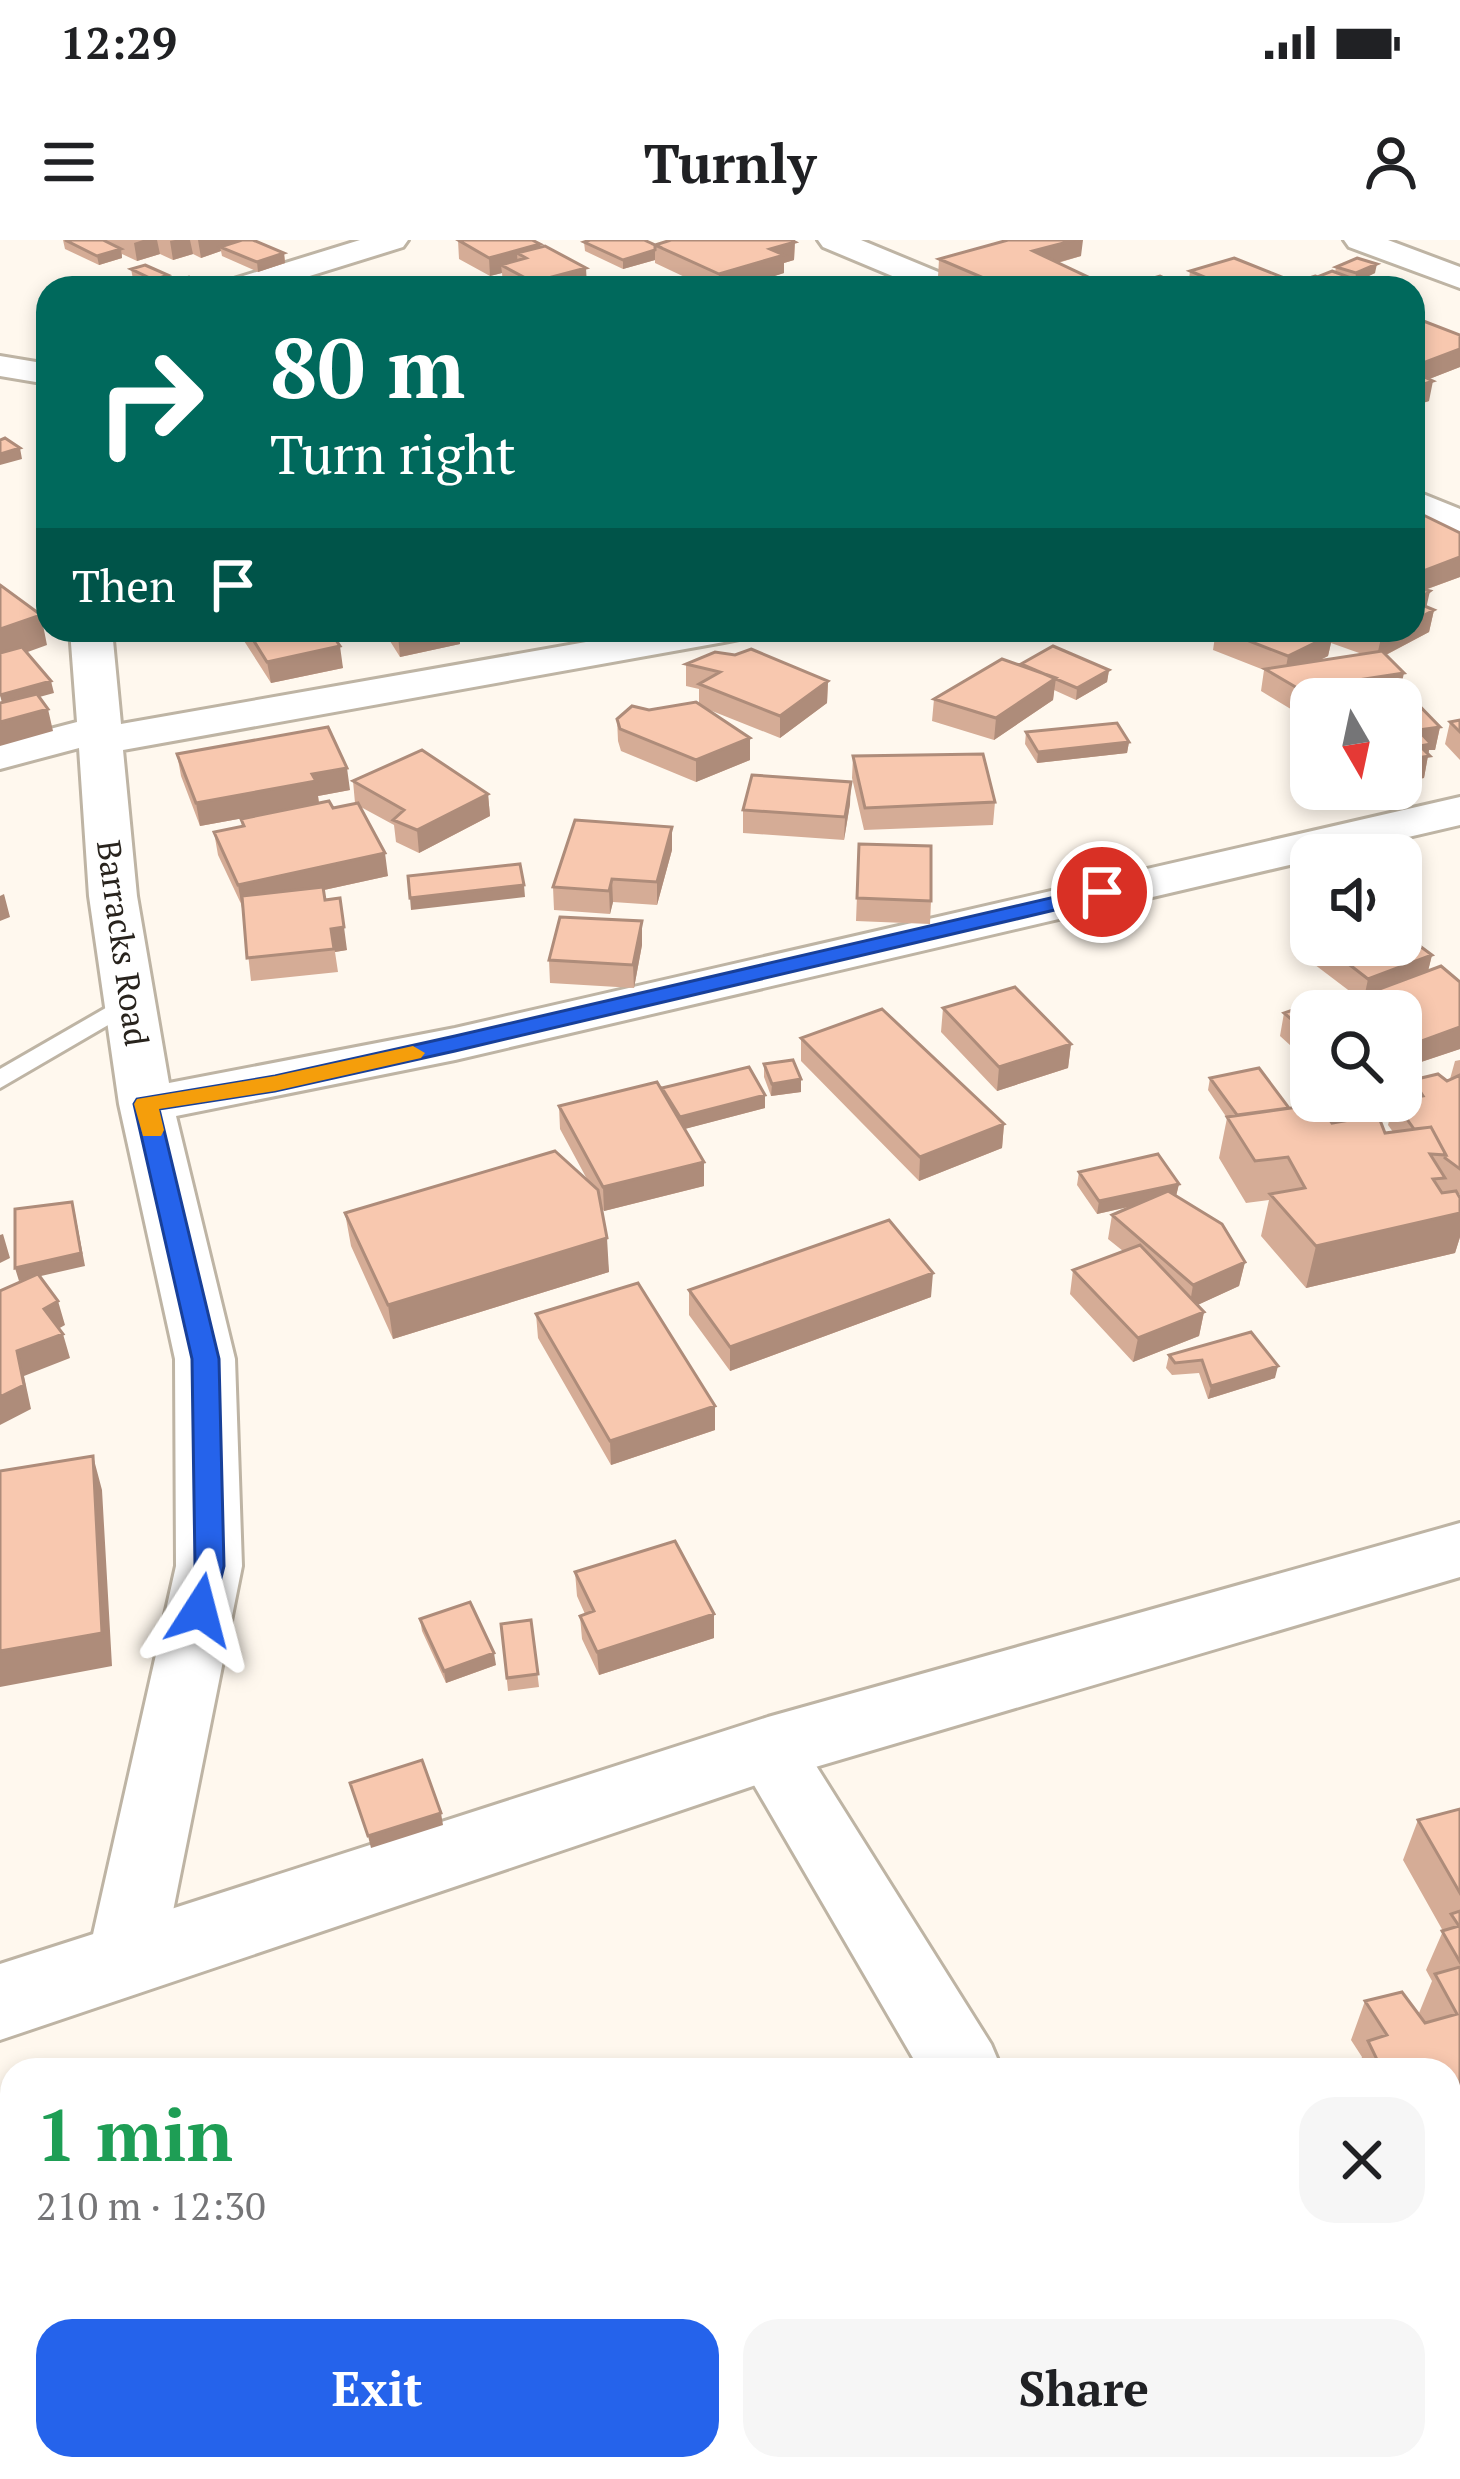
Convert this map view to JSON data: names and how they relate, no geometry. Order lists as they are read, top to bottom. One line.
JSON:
{"streets":{"street":["Barracks Road"]},"north":"bottom","page":{"status":"12:29","header":"Turnly","turn":["80 m","Turn right"],"then":"Then","heading":["1 min","210 m · 12:30"],"buttons":["Exit","Share"]}}
